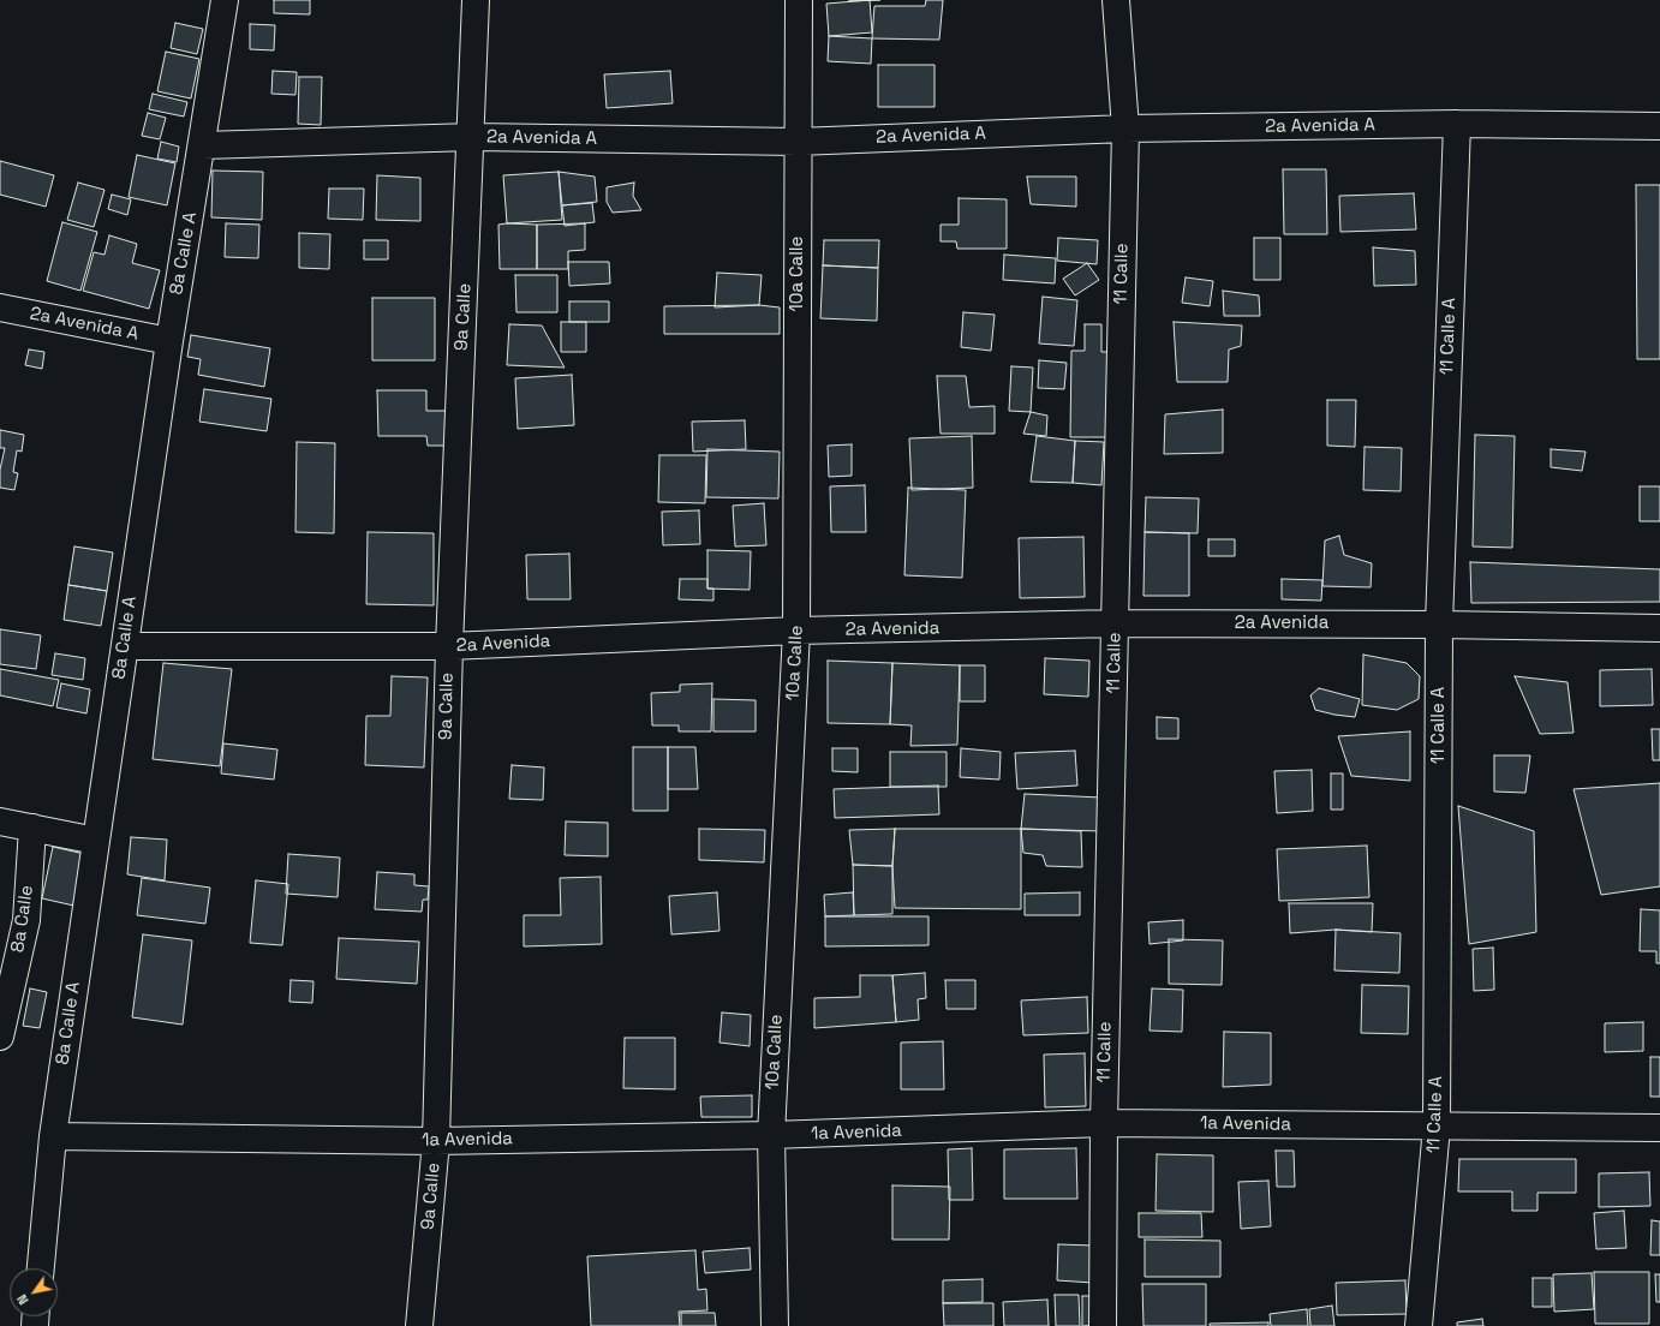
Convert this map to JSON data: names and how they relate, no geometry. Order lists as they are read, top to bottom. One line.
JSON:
{"streets":{"street":["2a Avenida A","8a Calle A","10a Calle","11 Calle","9a Calle","11 Calle A","2a Avenida","8a Calle","1a Avenida"]},"crossings":[["2a Avenida A","8a Calle A"],["2a Avenida A","10a Calle"],["2a Avenida A","11 Calle"],["2a Avenida A","9a Calle"],["2a Avenida A","11 Calle A"],["8a Calle A","2a Avenida"],["8a Calle A","1a Avenida"],["10a Calle","2a Avenida"],["10a Calle","1a Avenida"],["11 Calle","2a Avenida"],["11 Calle","1a Avenida"],["9a Calle","2a Avenida"],["9a Calle","1a Avenida"],["11 Calle A","2a Avenida"],["11 Calle A","1a Avenida"]],"north":"bottom left"}
